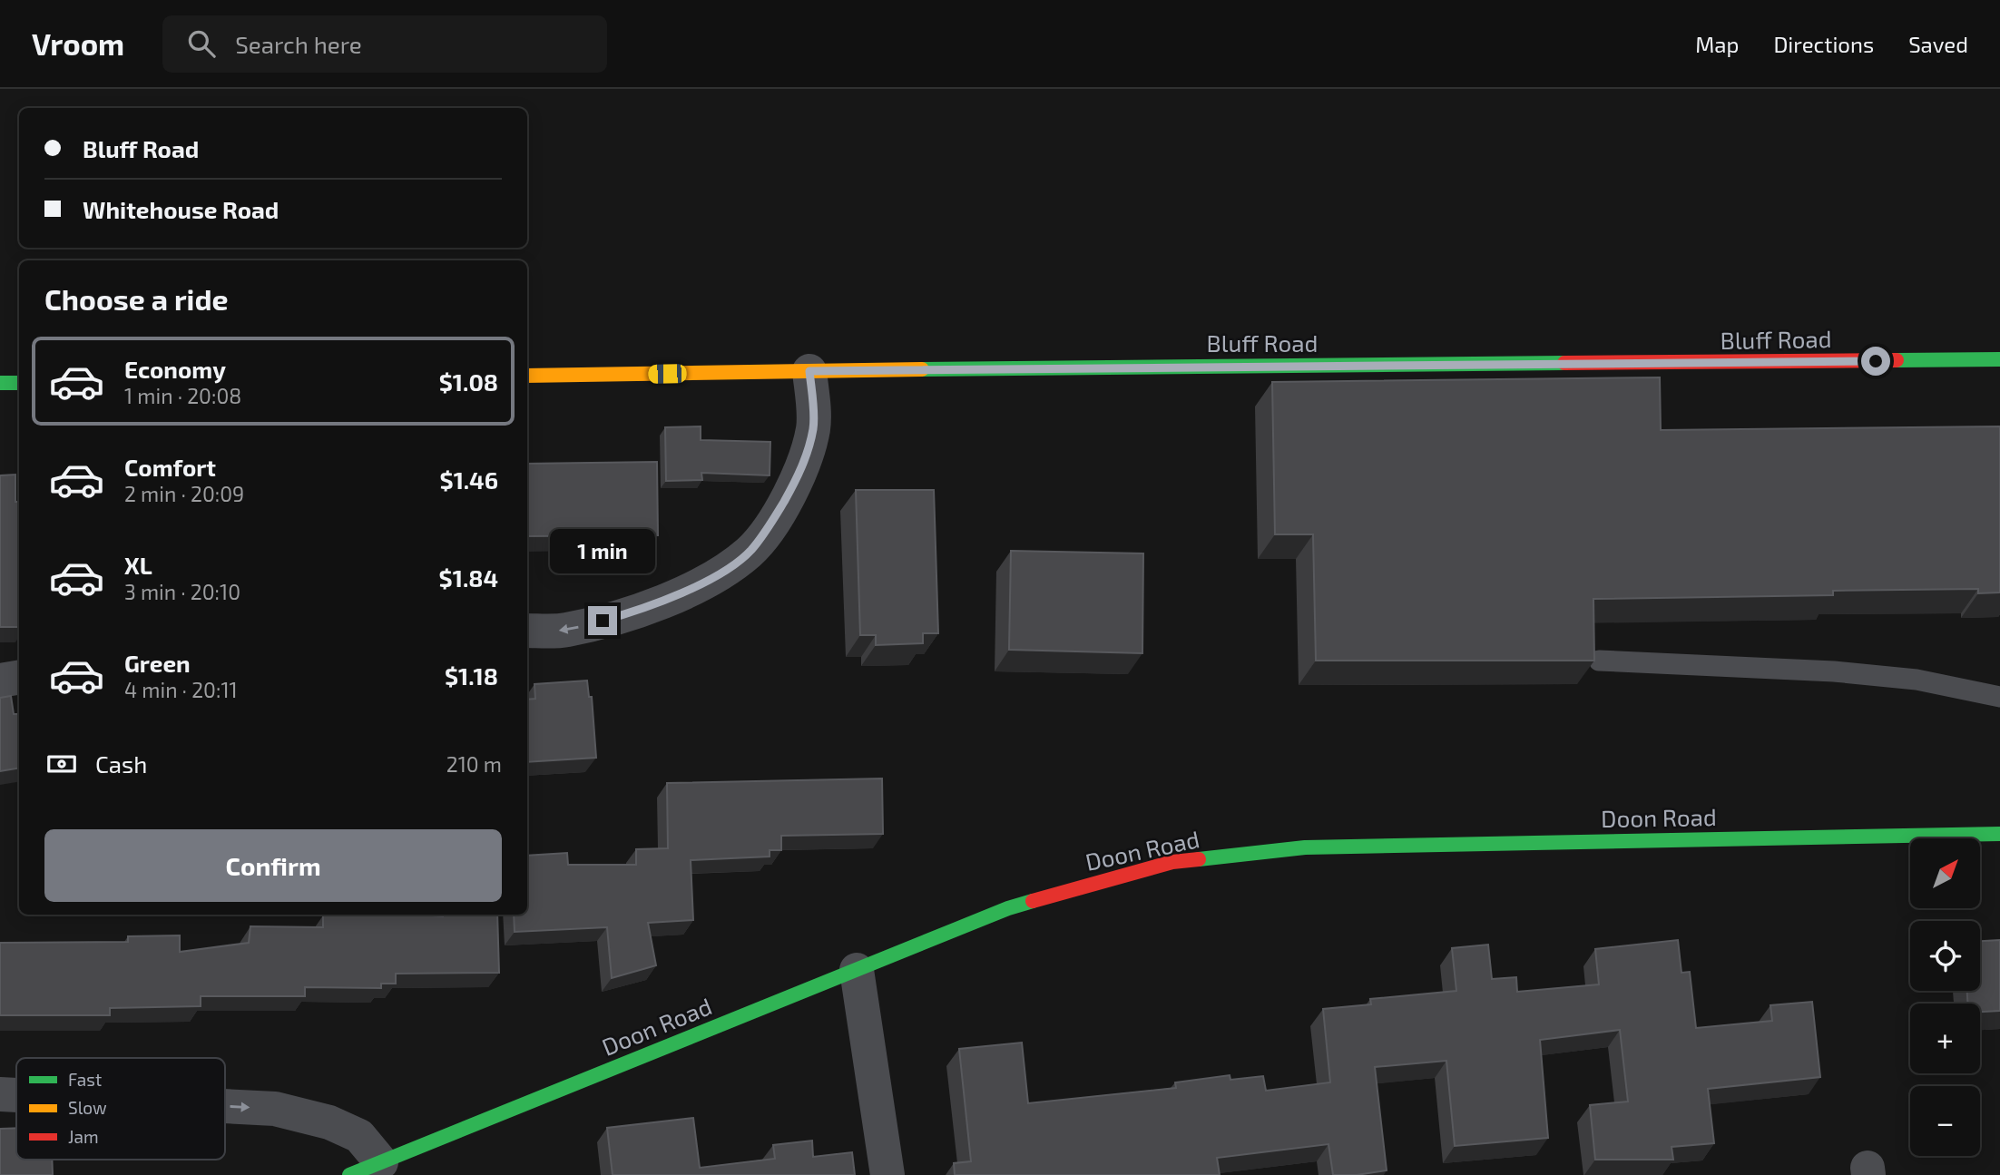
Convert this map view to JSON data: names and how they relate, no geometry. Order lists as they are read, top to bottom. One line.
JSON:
{"streets":{"street":["Bluff Road","Doon Road"]},"legend":["Fast","Slow","Jam"],"north":"top right","page":{"header":"Vroom","search":"Search here","nav":["Map","Directions","Saved"],"banner":["Bluff Road","Whitehouse Road"],"heading":"Choose a ride","list":[{"name":"Economy","note":"1 min · 20:08","value":"$1.08"},{"name":"Comfort","note":"2 min · 20:09","value":"$1.46"},{"name":"XL","note":"3 min · 20:10","value":"$1.84"},{"name":"Green","note":"4 min · 20:11","value":"$1.18"}],"bubble":"1 min","pay":["Cash","210 m"],"buttons":"Confirm","map_buttons":["+","−"]}}
